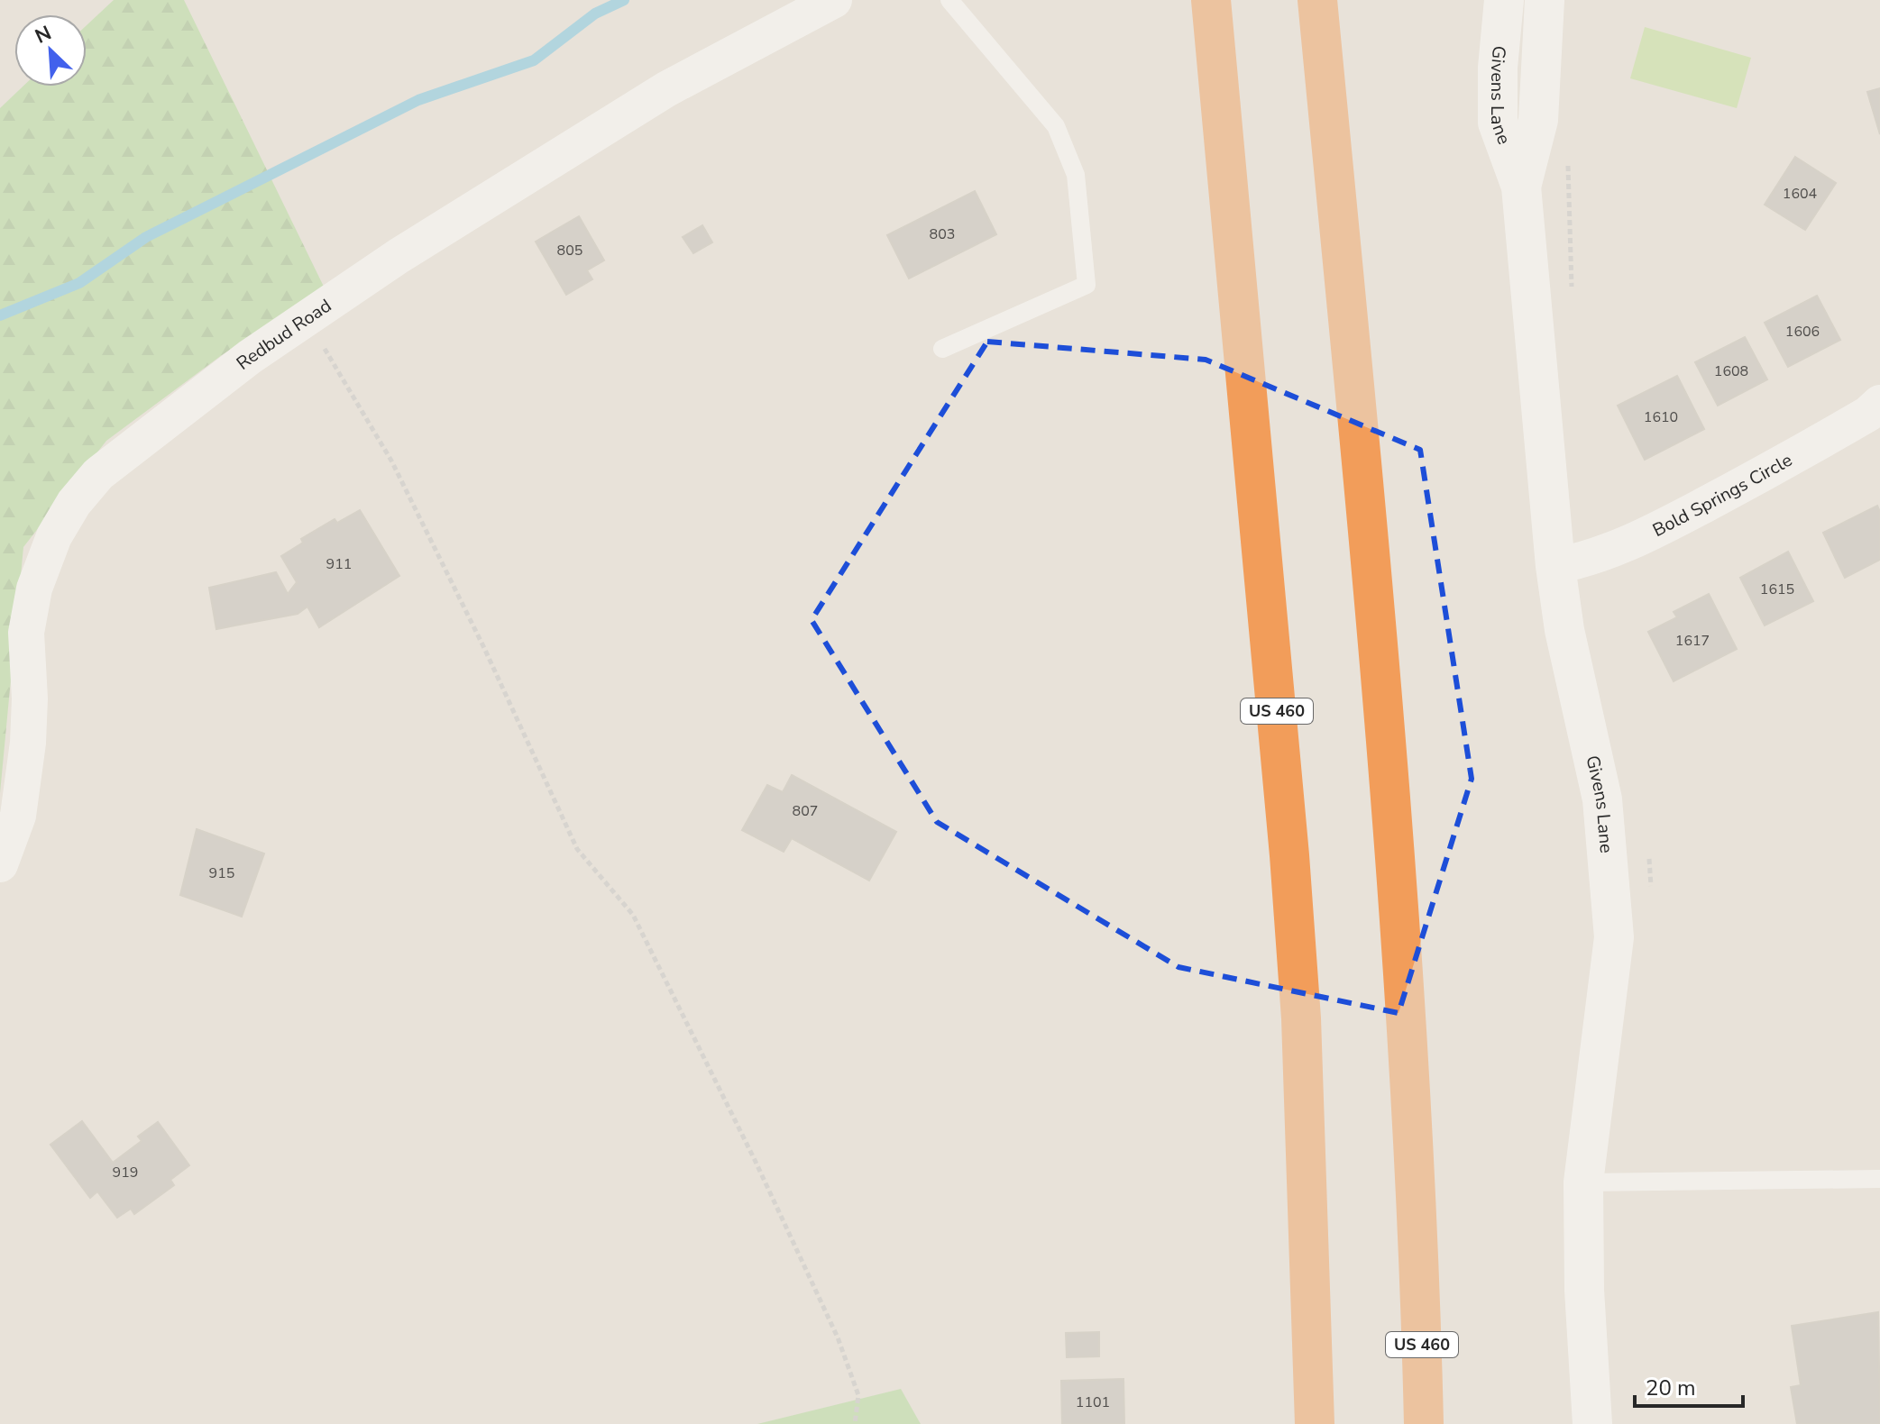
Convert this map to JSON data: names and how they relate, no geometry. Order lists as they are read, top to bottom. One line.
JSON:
{"streets":{"highway":["US 460"],"street":["Givens Lane","Redbud Road","Bold Springs Circle"]},"crossings":[["Givens Lane","Bold Springs Circle"]],"house_numbers":["1604","803","805","1606","1608","1610","911","1615","1617","807","915","919","1101"],"scale_bar":"20 m","north":"top left"}
